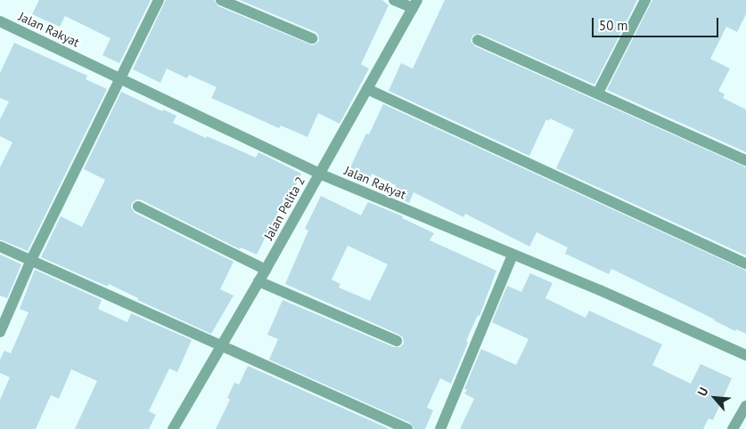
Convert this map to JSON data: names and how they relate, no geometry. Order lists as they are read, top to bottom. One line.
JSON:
{"streets":{"street":["Jalan Rakyat","Jalan Pelita 2"]},"crossings":[["Jalan Rakyat","Jalan Pelita 2"]],"scale_bar":"50 m","north":"top left"}
